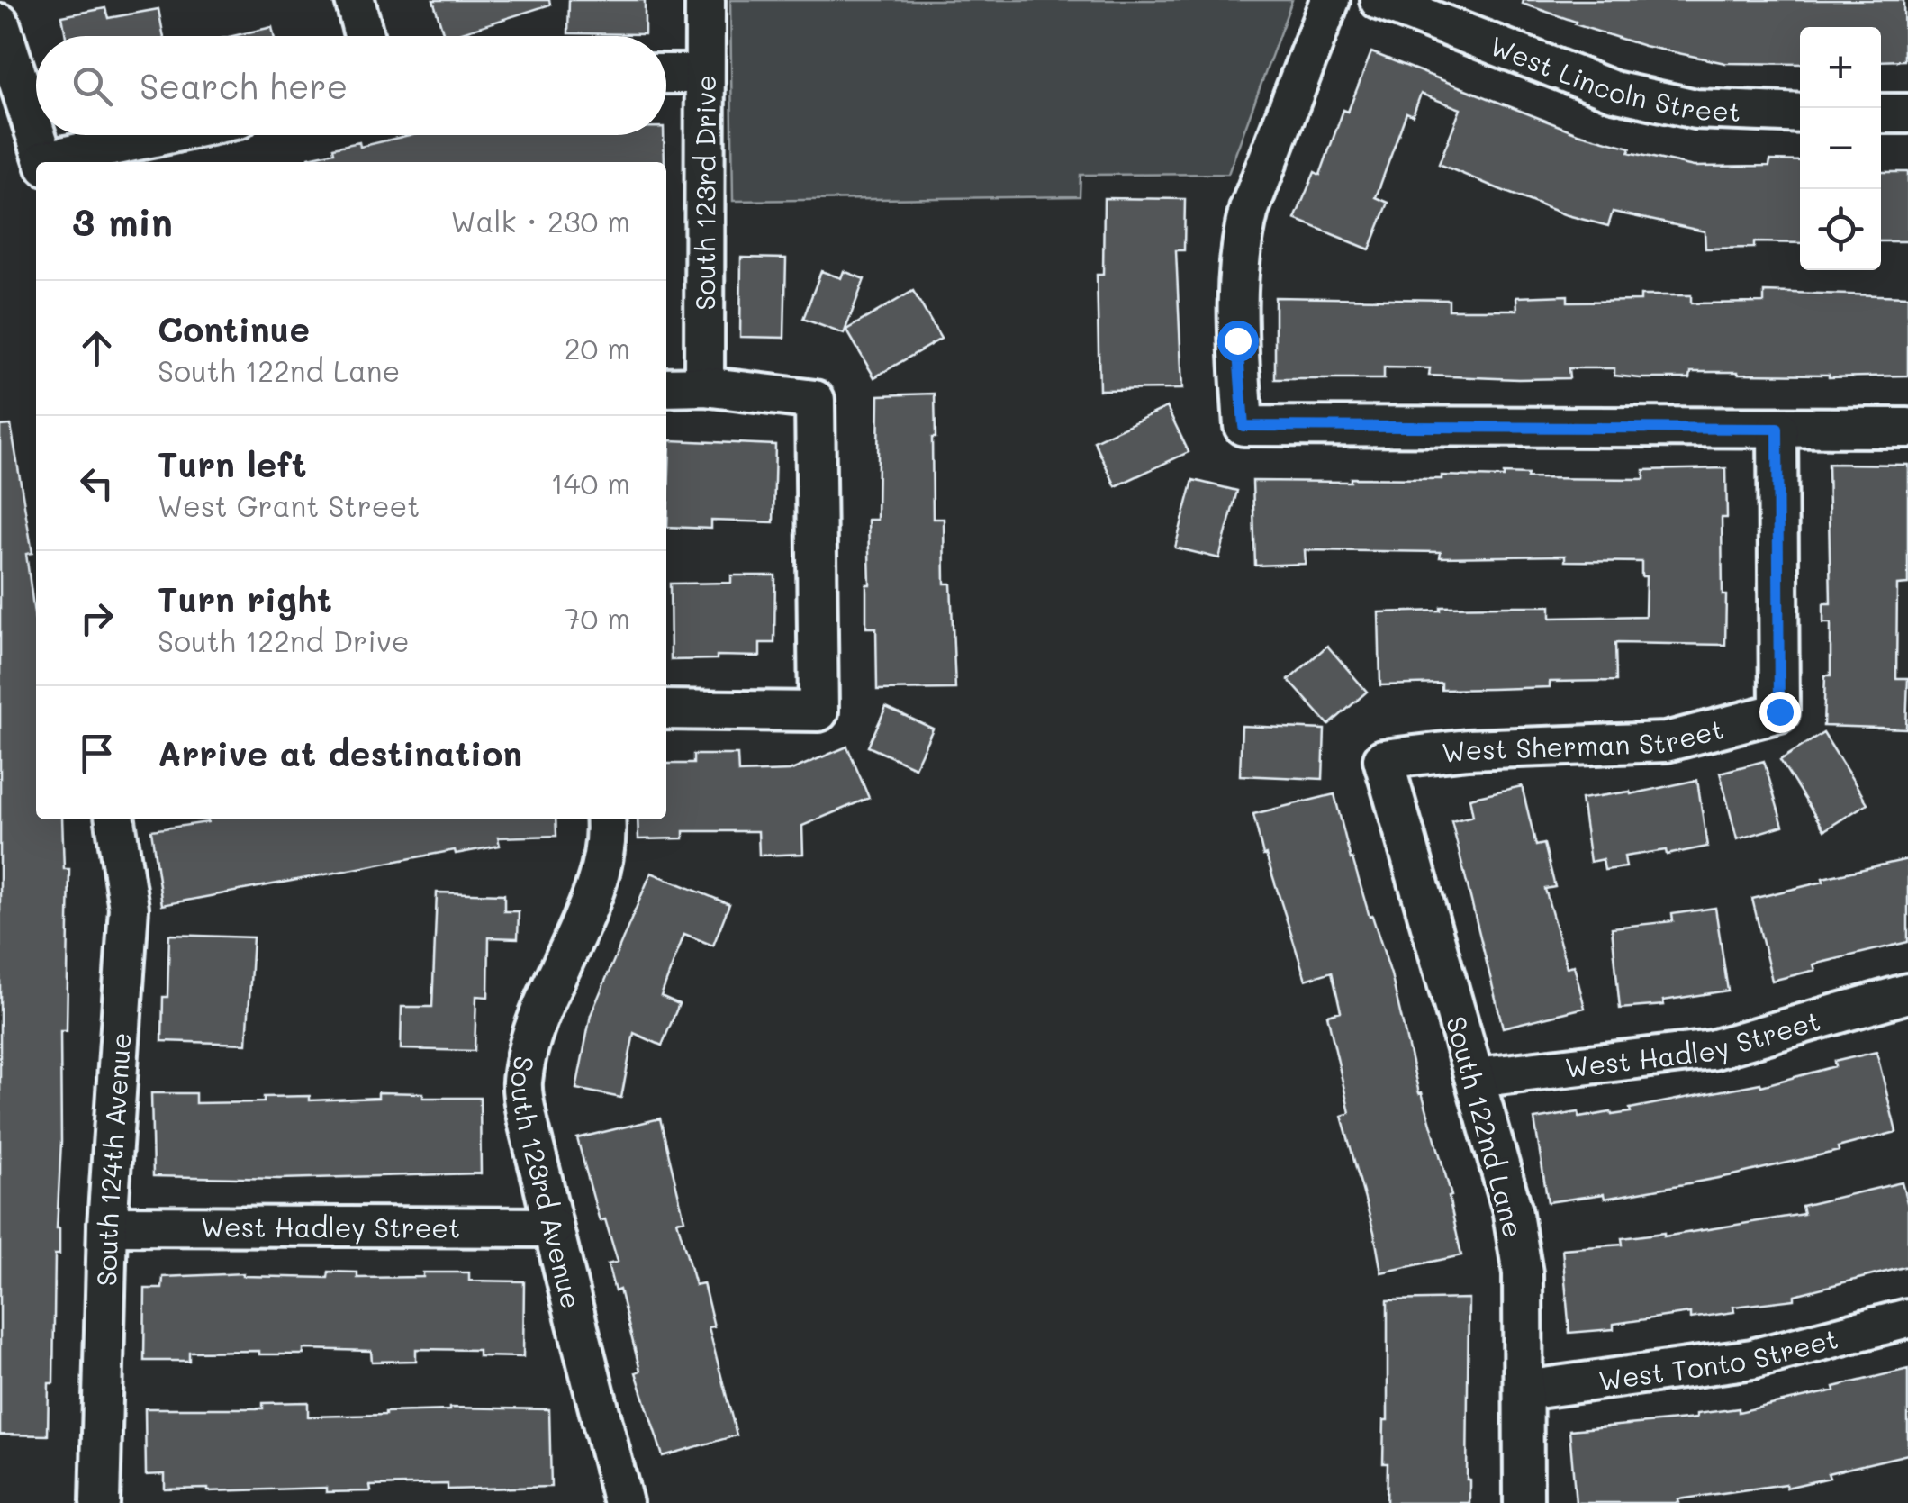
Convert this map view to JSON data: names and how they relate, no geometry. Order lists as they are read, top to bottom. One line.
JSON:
{"streets":{"street":["West Lincoln Street","South 123rd Drive","West Sherman Street","West Hadley Street","South 122nd Lane","South 124th Avenue","South 123rd Avenue","West Tonto Street"]},"crossings":[["West Sherman Street","South 122nd Lane"],["West Hadley Street","South 122nd Lane"],["West Hadley Street","South 124th Avenue"],["West Hadley Street","South 123rd Avenue"],["South 122nd Lane","West Tonto Street"]],"page":{"map_buttons":["+","−"],"search":"Search here","heading":["3 min","Walk · 230 m"],"list":[["Continue","South 122nd Lane","20 m"],["Turn left","West Grant Street","140 m"],["Turn right","South 122nd Drive","70 m"],"Arrive at destination"]}}
